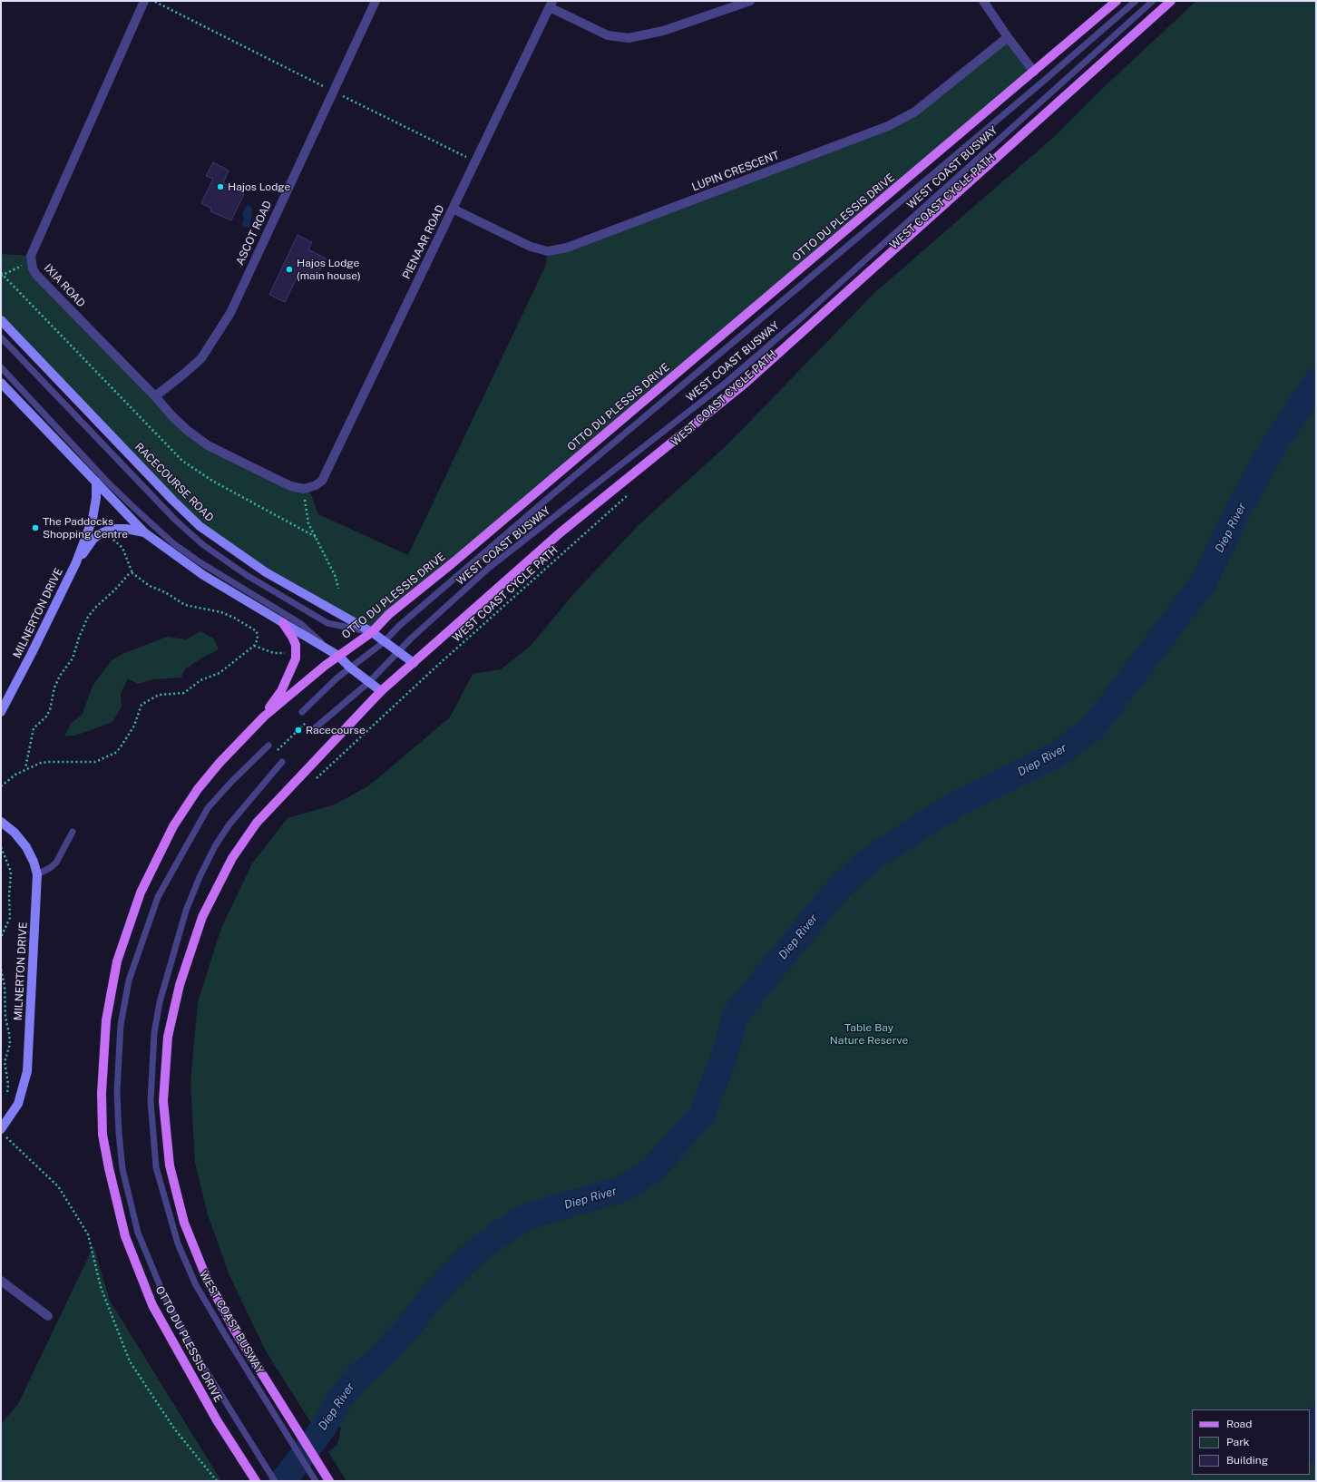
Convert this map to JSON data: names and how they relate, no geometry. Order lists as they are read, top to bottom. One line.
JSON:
{"streets":{"main road":["OTTO DU PLESSIS DRIVE","RACECOURSE ROAD","MILNERTON DRIVE"],"street":["LUPIN CRESCENT","ASCOT ROAD","PIENAAR ROAD","IXIA ROAD"],"lane":["WEST COAST BUSWAY"],"path":["WEST COAST CYCLE PATH"]},"crossings":[["WEST COAST BUSWAY","RACECOURSE ROAD"],["LUPIN CRESCENT","PIENAAR ROAD"],["OTTO DU PLESSIS DRIVE","RACECOURSE ROAD"],["ASCOT ROAD","IXIA ROAD"],["PIENAAR ROAD","IXIA ROAD"]],"water":["Diep River"],"parks":["Table Bay Nature Reserve"],"places":["Hajos Lodge","Hajos Lodge (main house)","The Paddocks Shopping Centre","Racecourse"],"legend":["Road","Park","Building"]}
